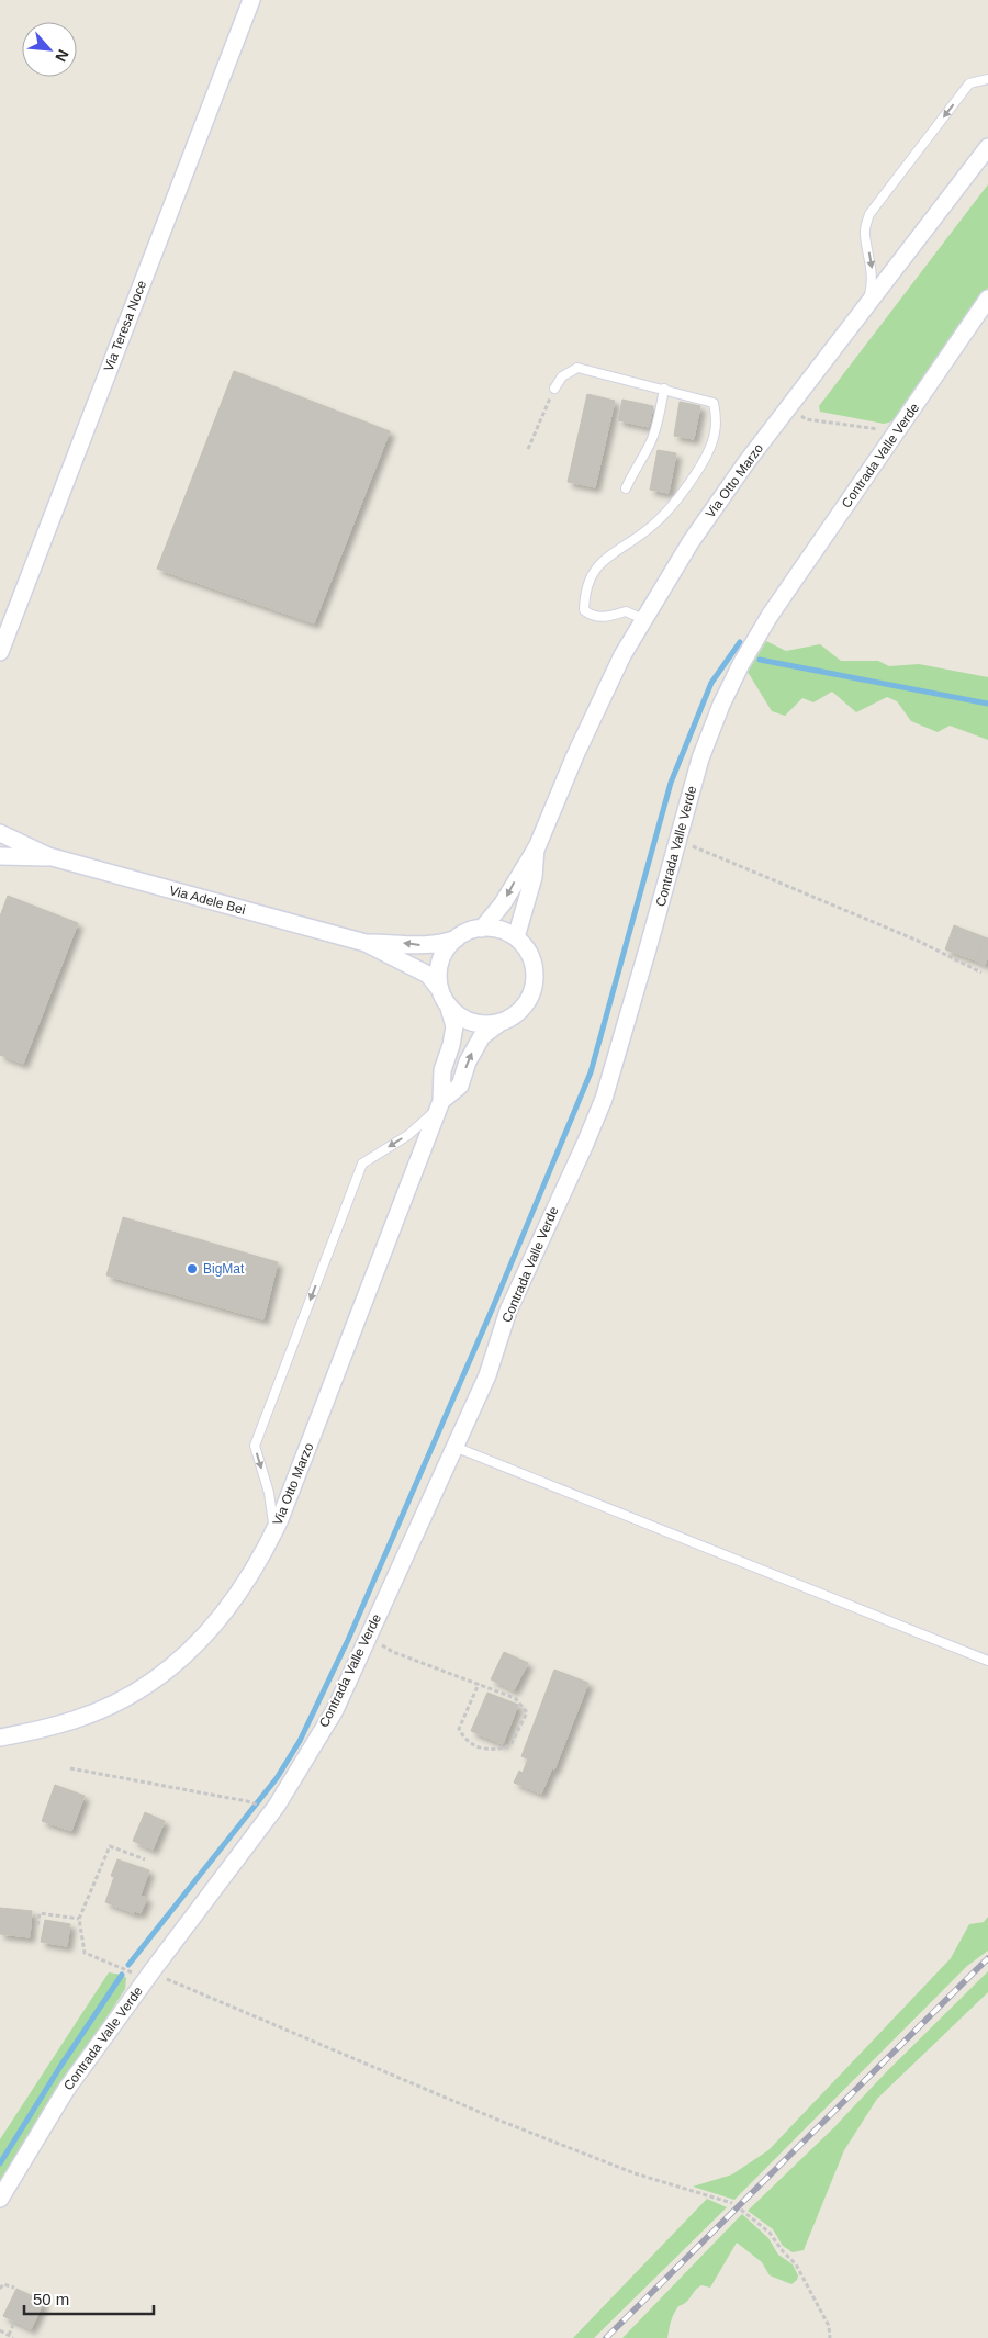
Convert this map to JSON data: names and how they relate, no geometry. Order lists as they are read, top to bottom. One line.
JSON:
{"streets":{"street":["Via Teresa Noce","Contrada Valle Verde","Via Otto Marzo","Via Adele Bei"]},"places":["BigMat"],"scale_bar":"50 m","north":"bottom right"}
